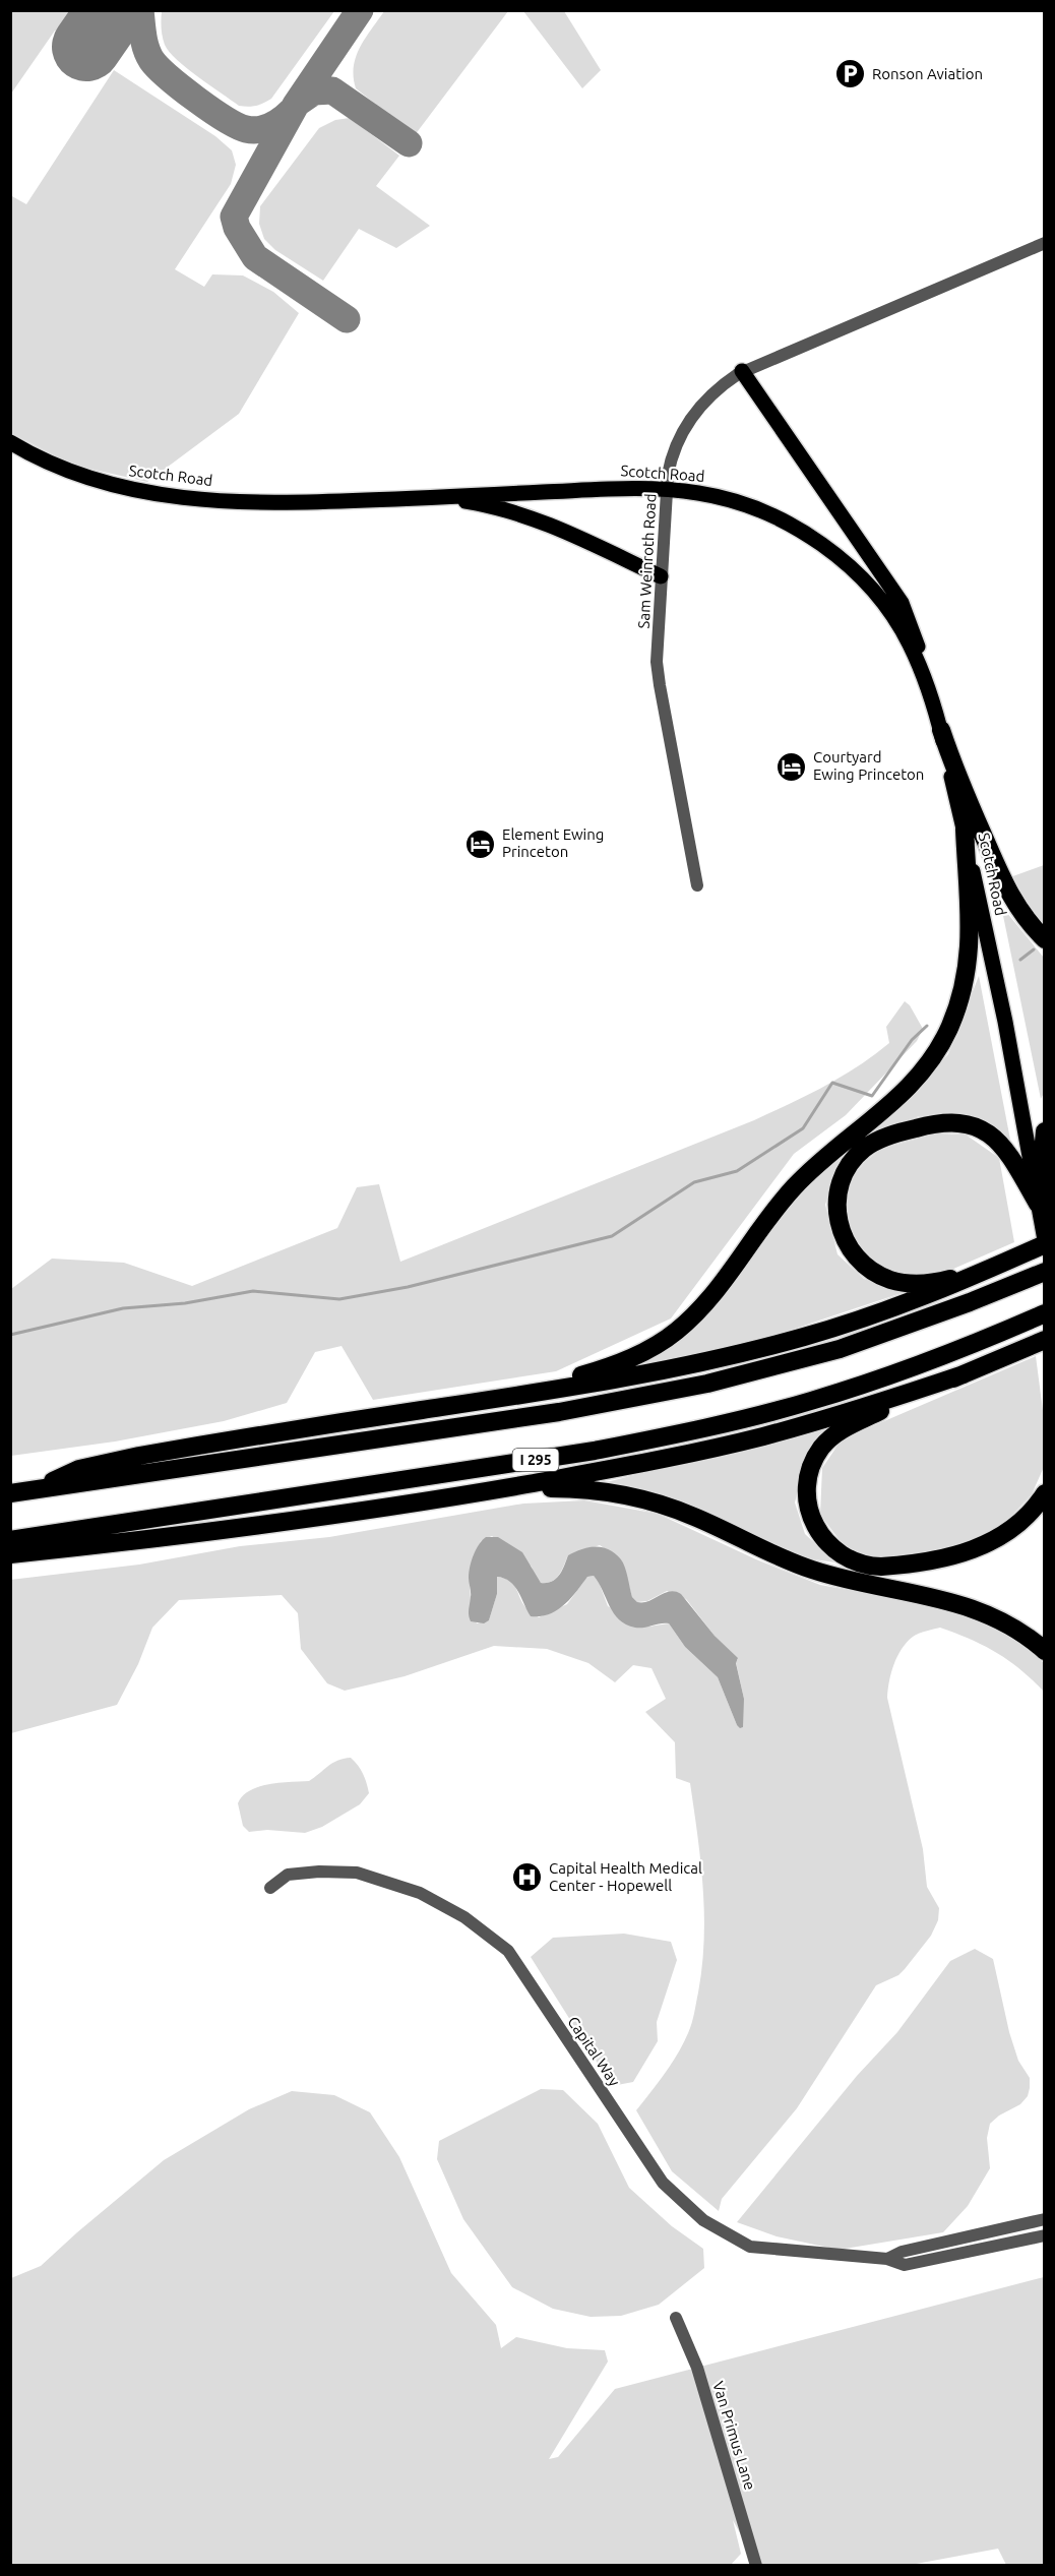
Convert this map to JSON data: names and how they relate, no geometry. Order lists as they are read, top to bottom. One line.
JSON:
{"streets":{"highway":["I 295"],"main road":["Scotch Road"],"street":["Sam Weinroth Road","Capital Way","Van Primus Lane"]},"crossings":[["Scotch Road","Sam Weinroth Road"]],"places":{"parking":["Ronson Aviation"],"hotel":["Courtyard Ewing Princeton","Element Ewing Princeton"],"hospital":["Capital Health Medical Center - Hopewell"]}}
